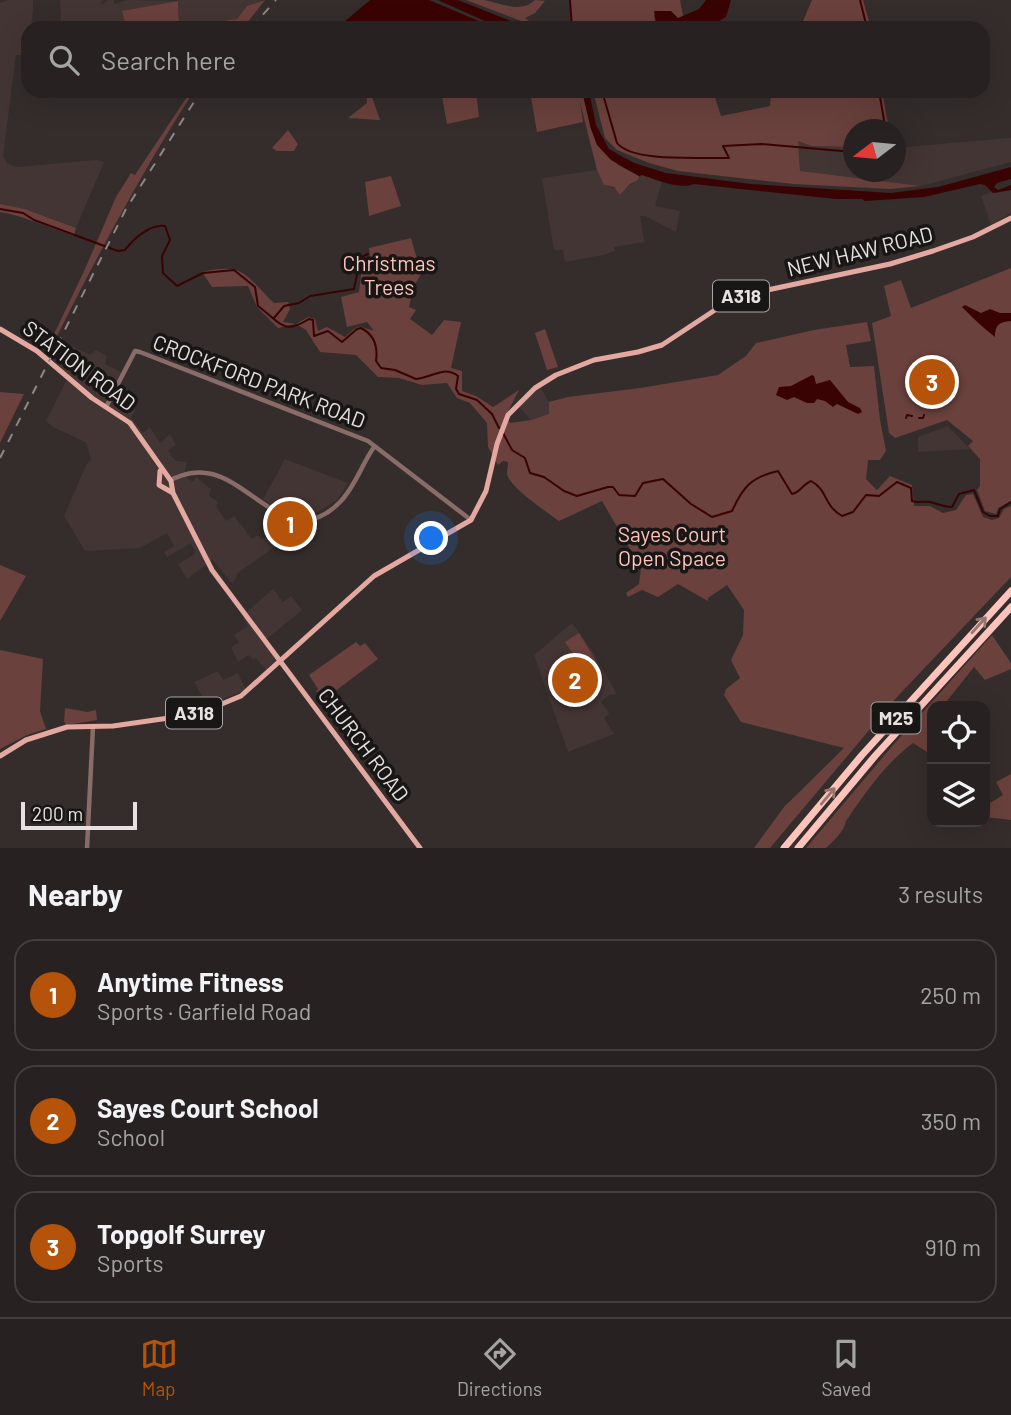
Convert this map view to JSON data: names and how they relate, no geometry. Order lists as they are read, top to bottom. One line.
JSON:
{"streets":{"highway":["M25"],"main road":["NEW HAW ROAD","A318","STATION ROAD","CHURCH ROAD"],"street":["CROCKFORD PARK ROAD"]},"crossings":[["NEW HAW ROAD","A318"],["NEW HAW ROAD","CROCKFORD PARK ROAD"],["A318","STATION ROAD"],["A318","CROCKFORD PARK ROAD"],["A318","CHURCH ROAD"],["STATION ROAD","CROCKFORD PARK ROAD"],["STATION ROAD","CHURCH ROAD"]],"parks":["Christmas Trees","Sayes Court Open Space"],"scale_bar":"200 m","north":"left","page":{"search":"Search here","pins":["3","1","2"],"scale":"200 m","heading":["Nearby","3 results"],"list":[{"mark":"1","name":"Anytime Fitness","note":"Sports · Garfield Road","value":"250 m"},{"mark":"2","name":"Sayes Court School","note":"School","value":"350 m"},{"mark":"3","name":"Topgolf Surrey","note":"Sports","value":"910 m"}],"nav":["Map","Directions","Saved"]}}
